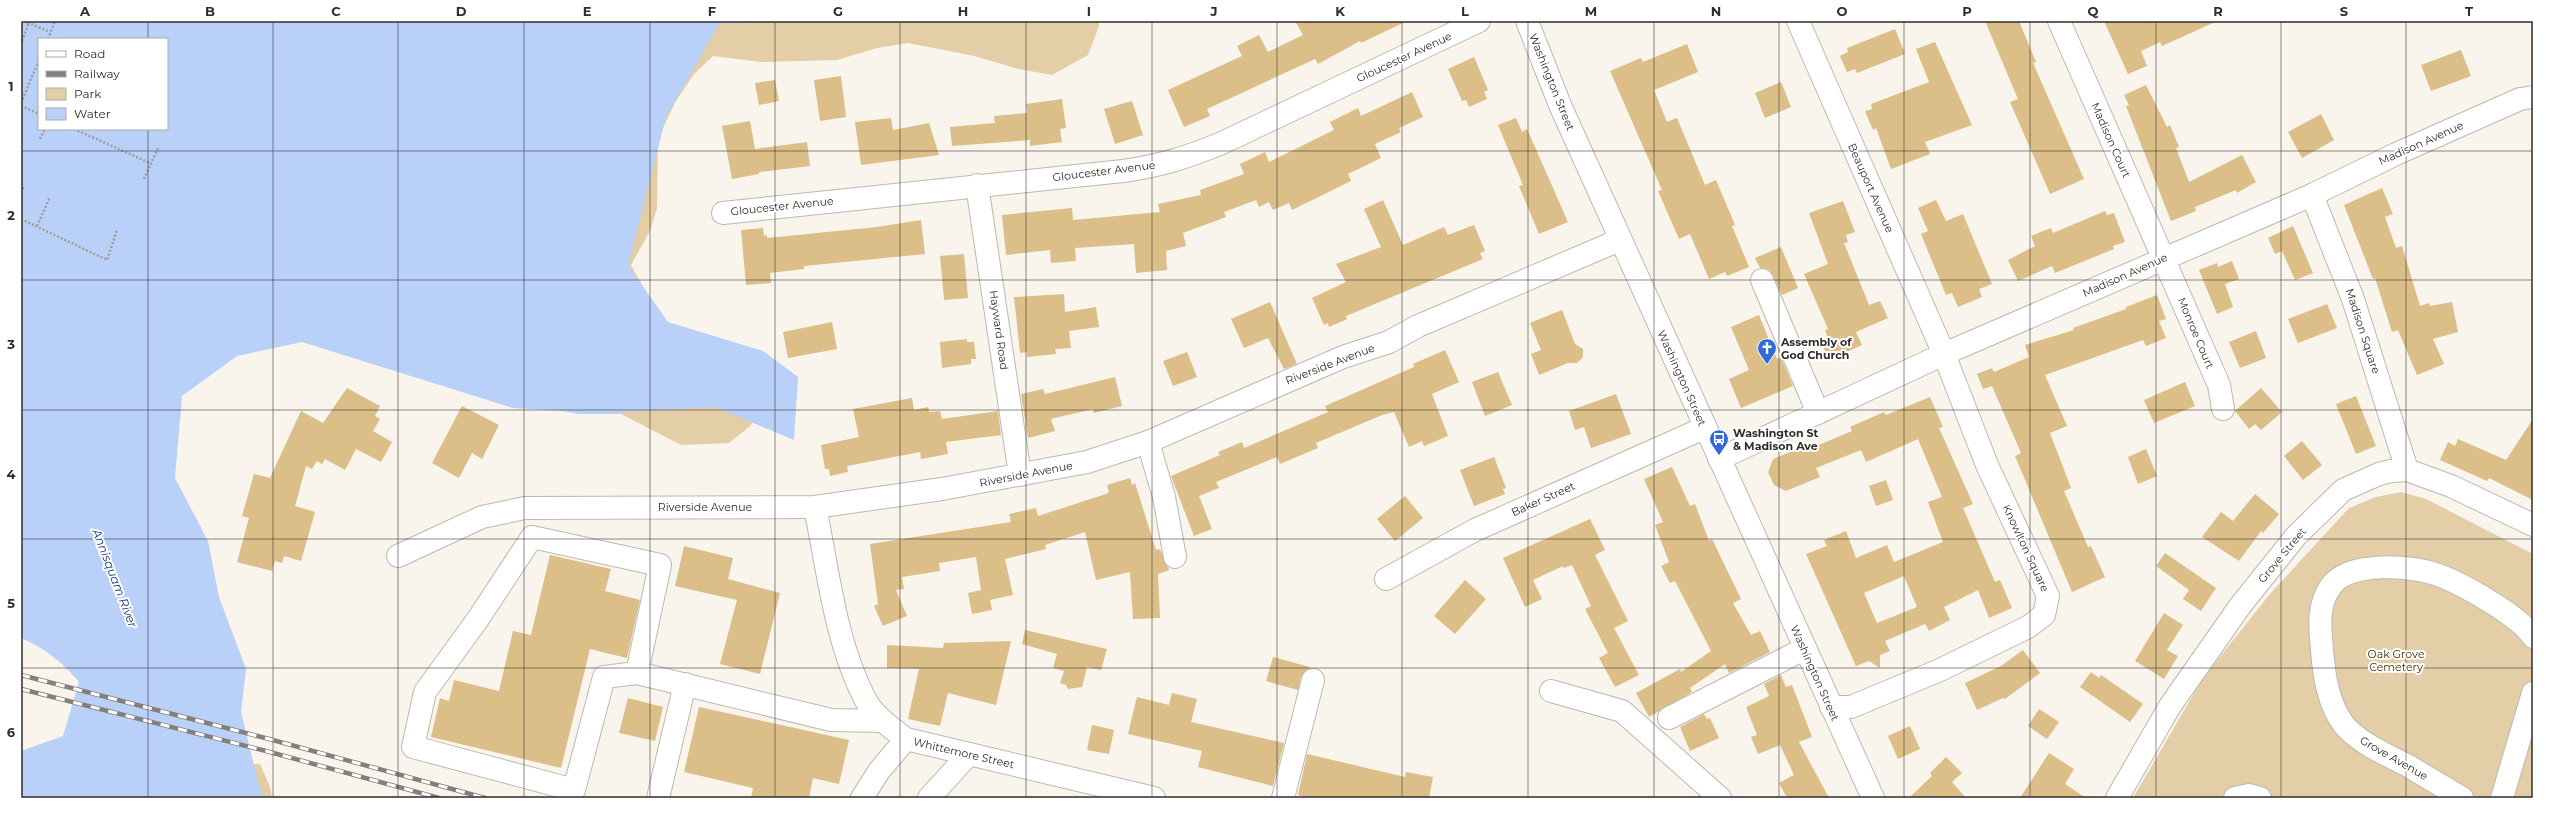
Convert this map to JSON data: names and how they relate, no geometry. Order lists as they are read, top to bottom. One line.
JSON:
{"streets":{"street":["Gloucester Avenue","Washington Street","Madison Court","Madison Avenue","Beauport Avenue","Hayward Road","Madison Square","Monroe Court","Riverside Avenue","Baker Street","Knowlton Square","Grove Street","Whittemore Street","Grove Avenue"]},"crossings":[["Gloucester Avenue","Hayward Road"],["Washington Street","Madison Avenue"],["Washington Street","Riverside Avenue"],["Washington Street","Baker Street"],["Washington Street","Knowlton Square"],["Madison Court","Madison Avenue"],["Madison Court","Monroe Court"],["Madison Avenue","Beauport Avenue"],["Madison Avenue","Madison Square"],["Madison Avenue","Monroe Court"],["Madison Avenue","Knowlton Square"],["Beauport Avenue","Knowlton Square"],["Hayward Road","Riverside Avenue"],["Madison Square","Grove Street"],["Riverside Avenue","Whittemore Street"]],"water":["Annisquam River"],"parks":["Oak Grove Cemetery"],"places":{"church":["Assembly of God Church"],"bus stop":["Washington St & Madison Ave"]},"legend":["Road","Railway","Park","Water"],"grid":{"columns":["A","B","C","D","E","F","G","H","I","J","K","L","M","N","O","P","Q","R","S","T"],"rows":["1","2","3","4","5","6"]}}
